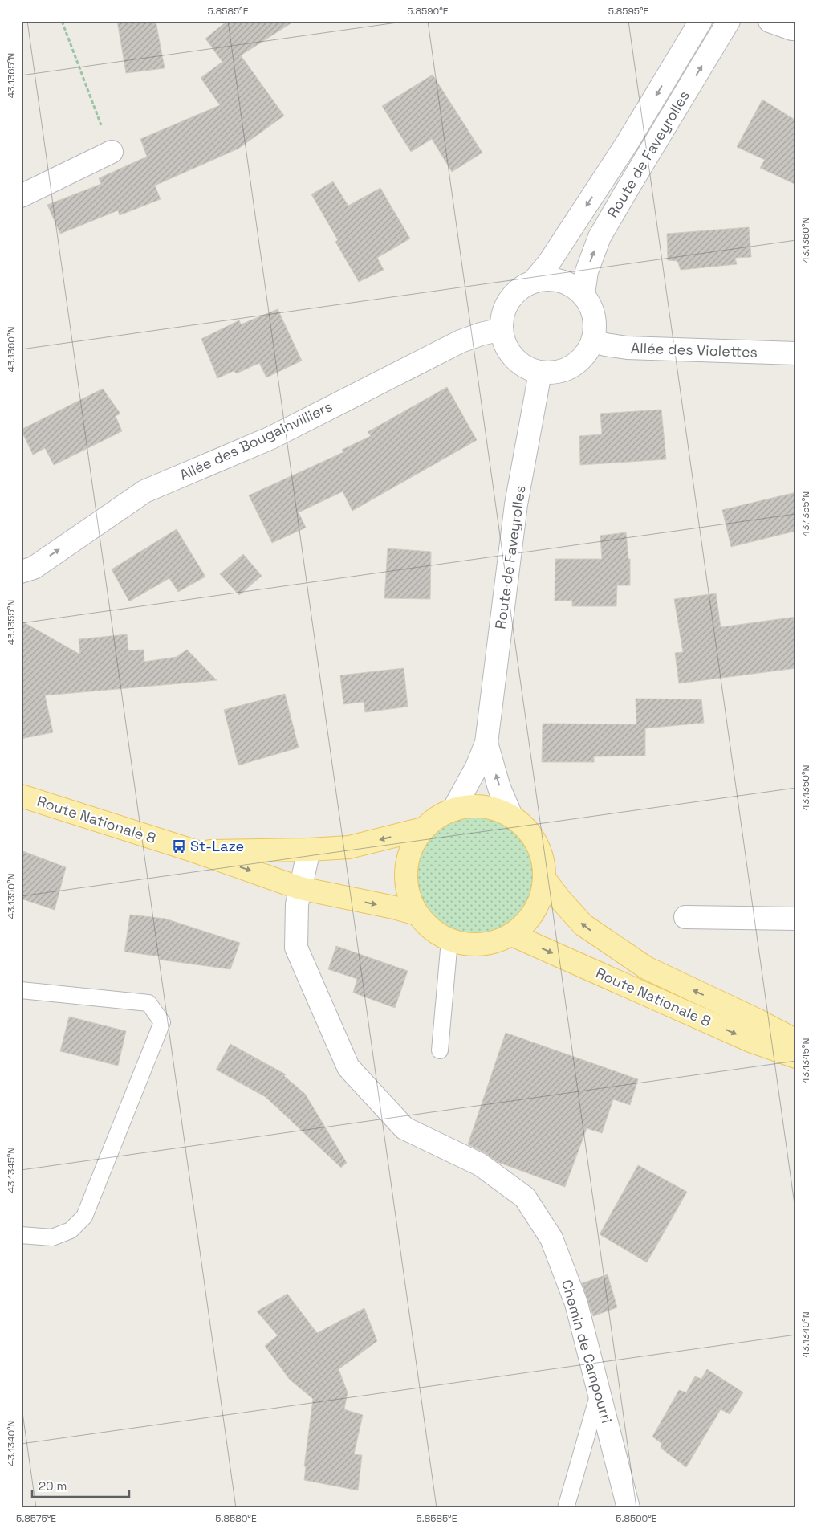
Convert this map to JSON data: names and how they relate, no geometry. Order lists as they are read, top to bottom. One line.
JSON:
{"streets":{"main road":["Route Nationale 8"],"street":["Route de Faveyrolles","Allée des Violettes","Allée des Bougainvilliers","Chemin de Campourri"]},"crossings":[["Route de Faveyrolles","Allée des Violettes"],["Route de Faveyrolles","Allée des Bougainvilliers"],["Route de Faveyrolles","Route Nationale 8"],["Allée des Violettes","Allée des Bougainvilliers"],["Route Nationale 8","Chemin de Campourri"]],"one_way":["Allée des Bougainvilliers"],"places":{"bus stop":["St-Laze"]},"scale_bar":"20 m","coordinates":["5.8585°E","5.8590°E","5.8595°E","43.1365°N","43.1360°N","43.1355°N","43.1350°N","43.1345°N","43.1340°N","5.8575°E","5.8580°E"]}
